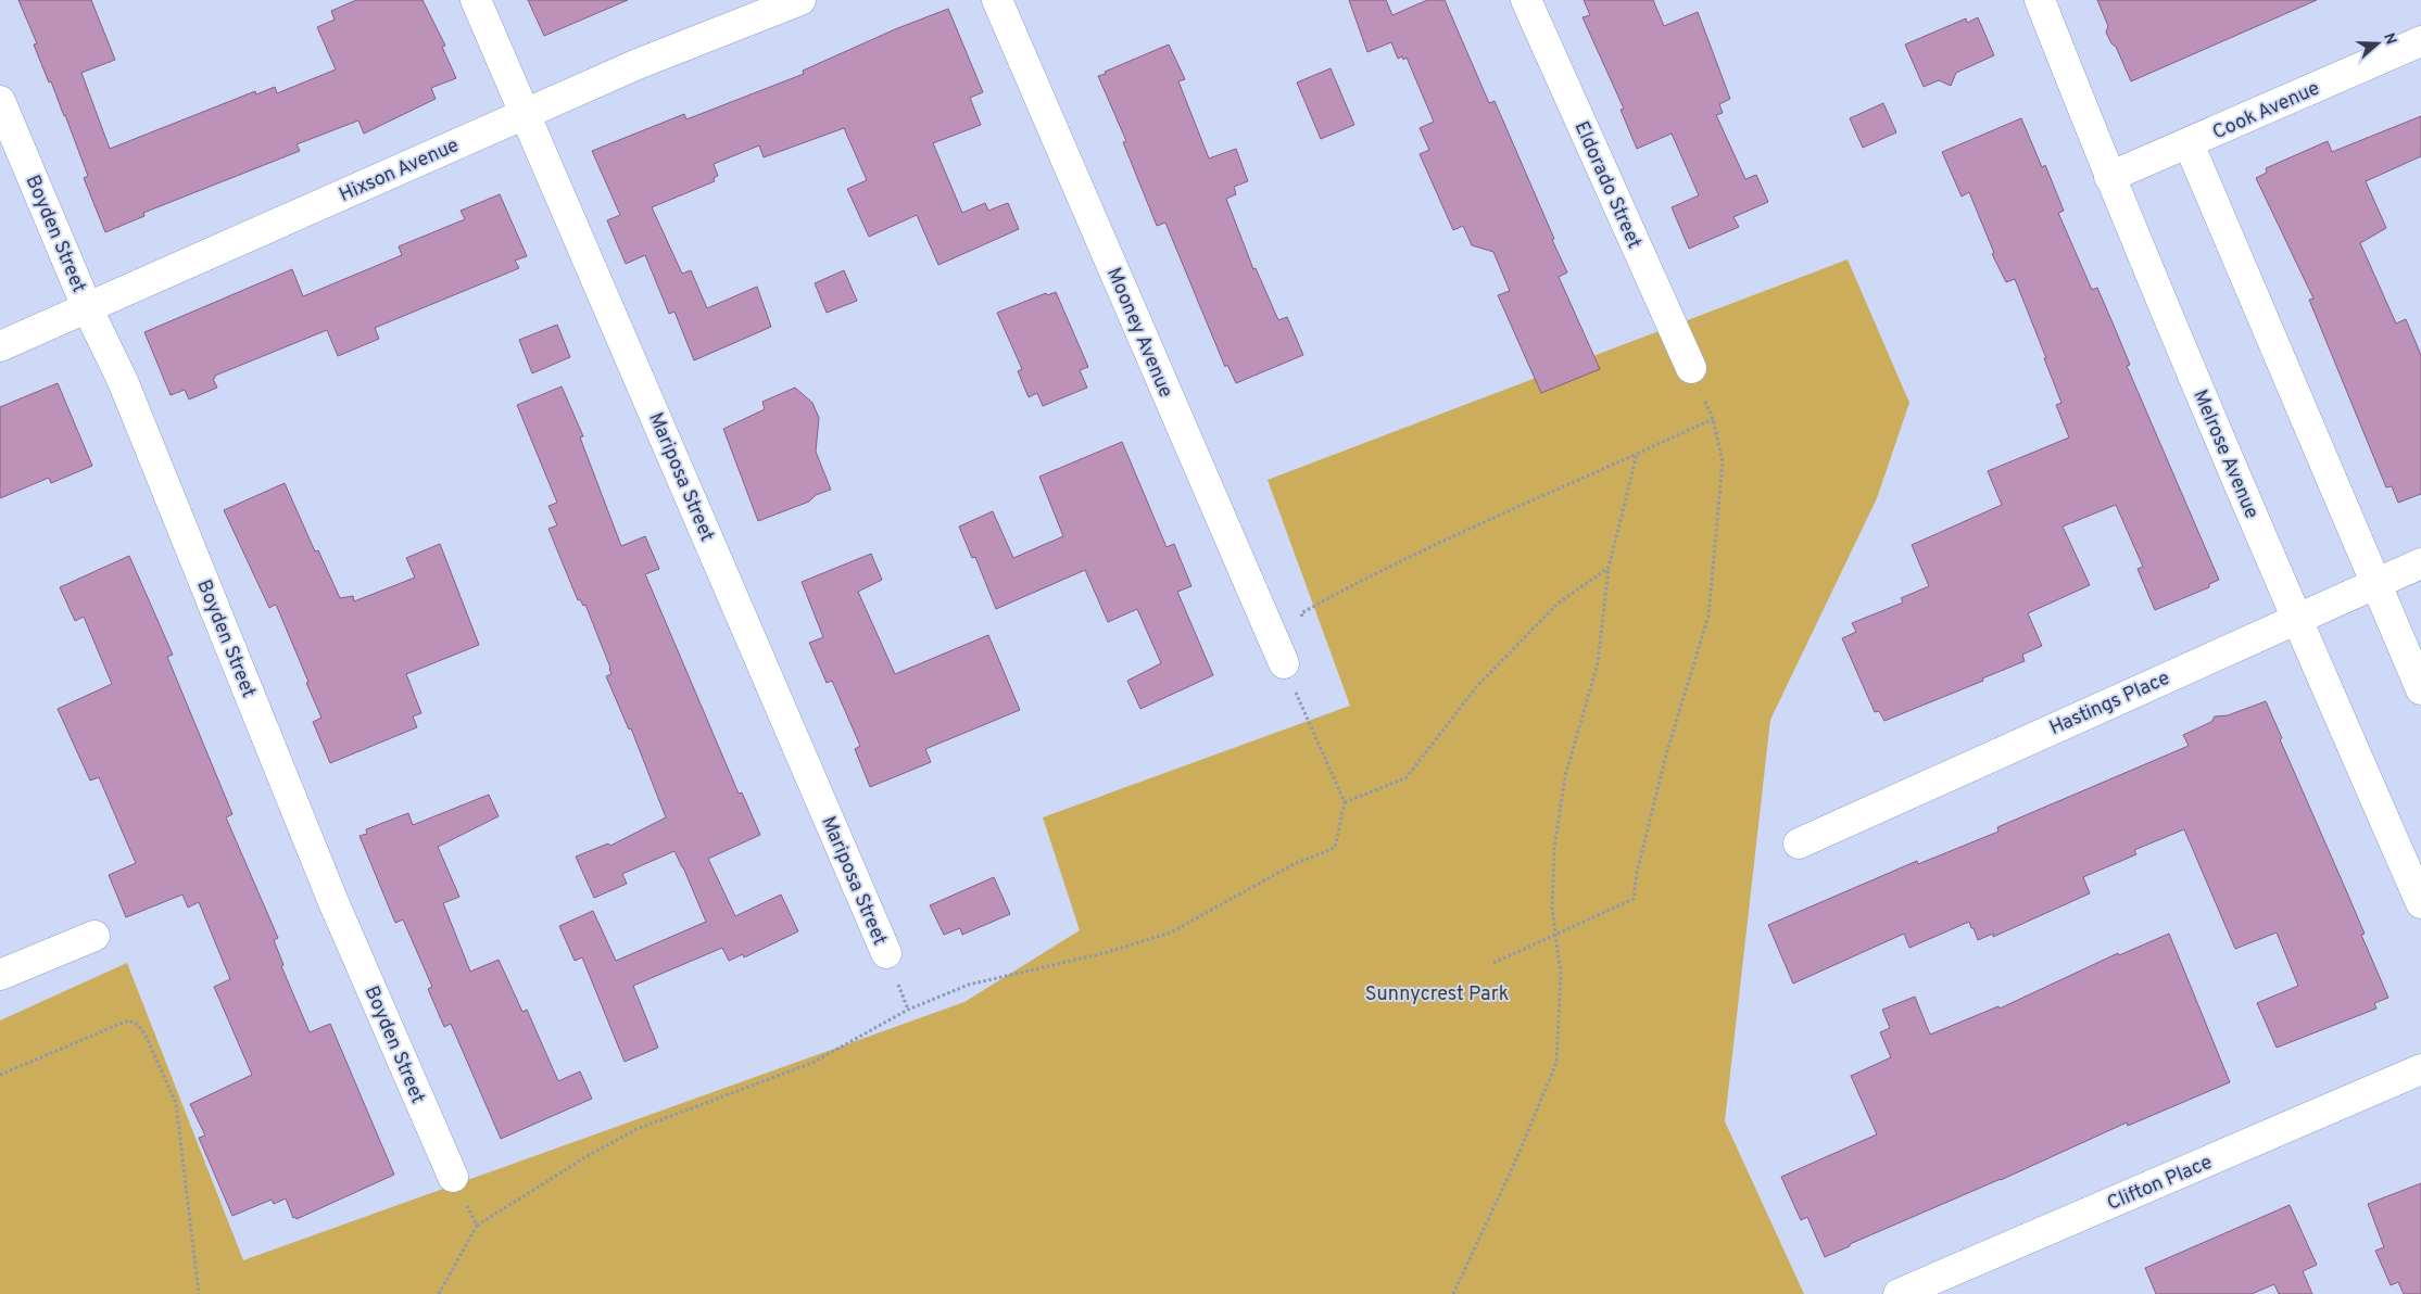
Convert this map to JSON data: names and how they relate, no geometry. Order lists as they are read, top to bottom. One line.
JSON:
{"streets":{"street":["Cook Avenue","Hixson Avenue","Eldorado Street","Boyden Street","Mooney Avenue","Melrose Avenue","Mariposa Street","Hastings Place","Clifton Place"]},"crossings":[["Cook Avenue","Melrose Avenue"],["Hixson Avenue","Boyden Street"],["Hixson Avenue","Mariposa Street"],["Melrose Avenue","Hastings Place"]],"parks":["Sunnycrest Park"],"north":"right"}
